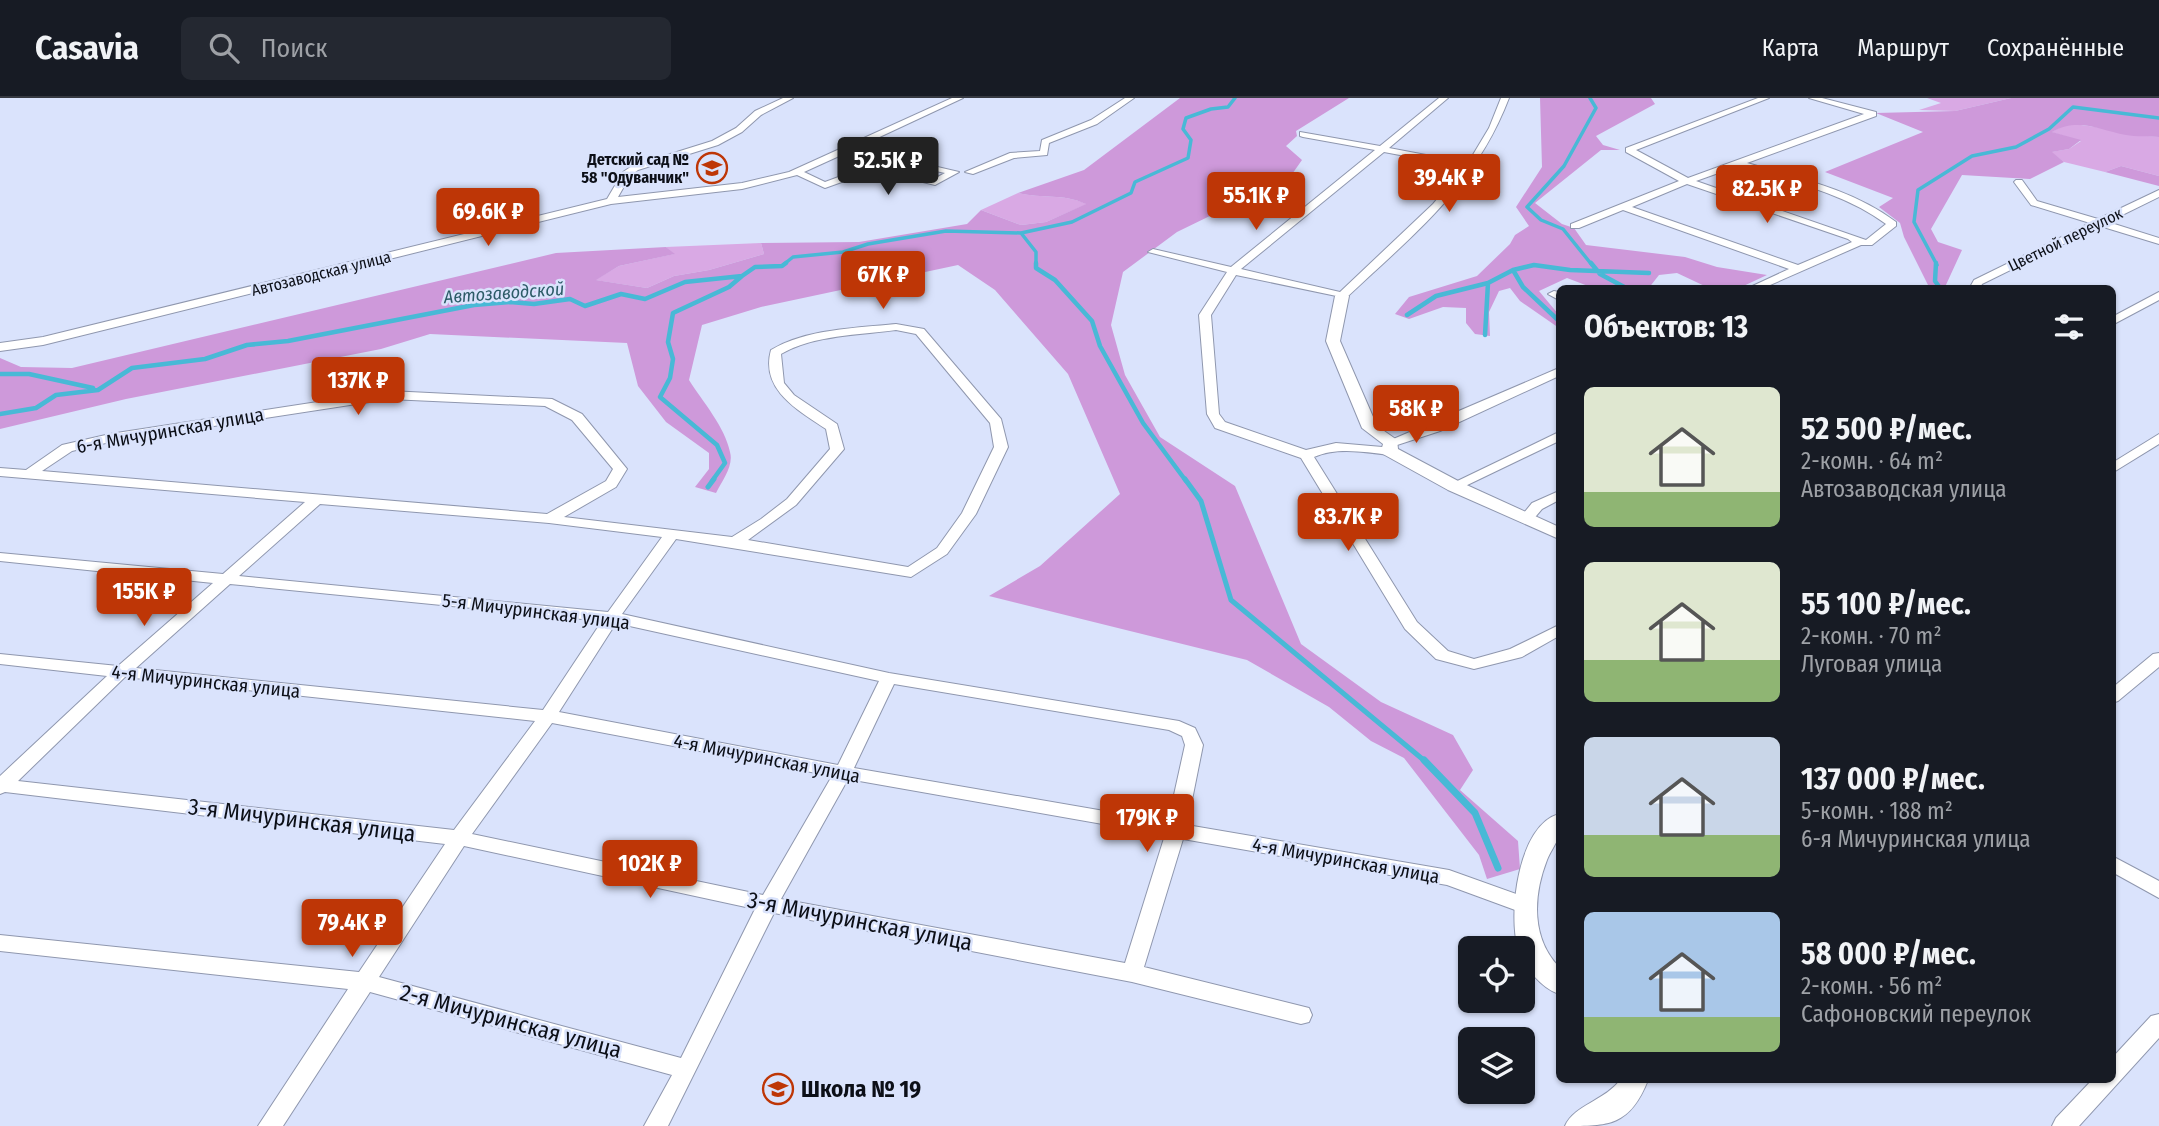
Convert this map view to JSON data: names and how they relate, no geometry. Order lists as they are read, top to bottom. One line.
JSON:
{"streets":{"street":["Цветной переулок","Автозаводская улица","6-я Мичуринская улица","5-я Мичуринская улица","4-я Мичуринская улица","3-я Мичуринская улица","2-я Мичуринская улица"]},"crossings":[["5-я Мичуринская улица","4-я Мичуринская улица"]],"water":["Автозаводской"],"places":{"school or university":["Детский сад № 58 \"Одуванчик\"","Школа № 19"]},"page":{"header":"Casavia","search":"Поиск","nav":["Карта","Маршрут","Сохранённые"],"price":["52.5K ₽","39.4K ₽","82.5K ₽","55.1K ₽","69.6K ₽","67K ₽","137K ₽","58K ₽","83.7K ₽","155K ₽","179K ₽","102K ₽","79.4K ₽"],"heading":"Объектов: 13","list":[{"name":"52 500 ₽/мес.","note":"2-комн. · 64 m² · Автозаводская улица"},{"name":"55 100 ₽/мес.","note":"2-комн. · 70 m² · Луговая улица"},{"name":"137 000 ₽/мес.","note":"5-комн. · 188 m² · 6-я Мичуринская улица"},{"name":"58 000 ₽/мес.","note":"2-комн. · 56 m² · Сафоновский переулок"}]}}
